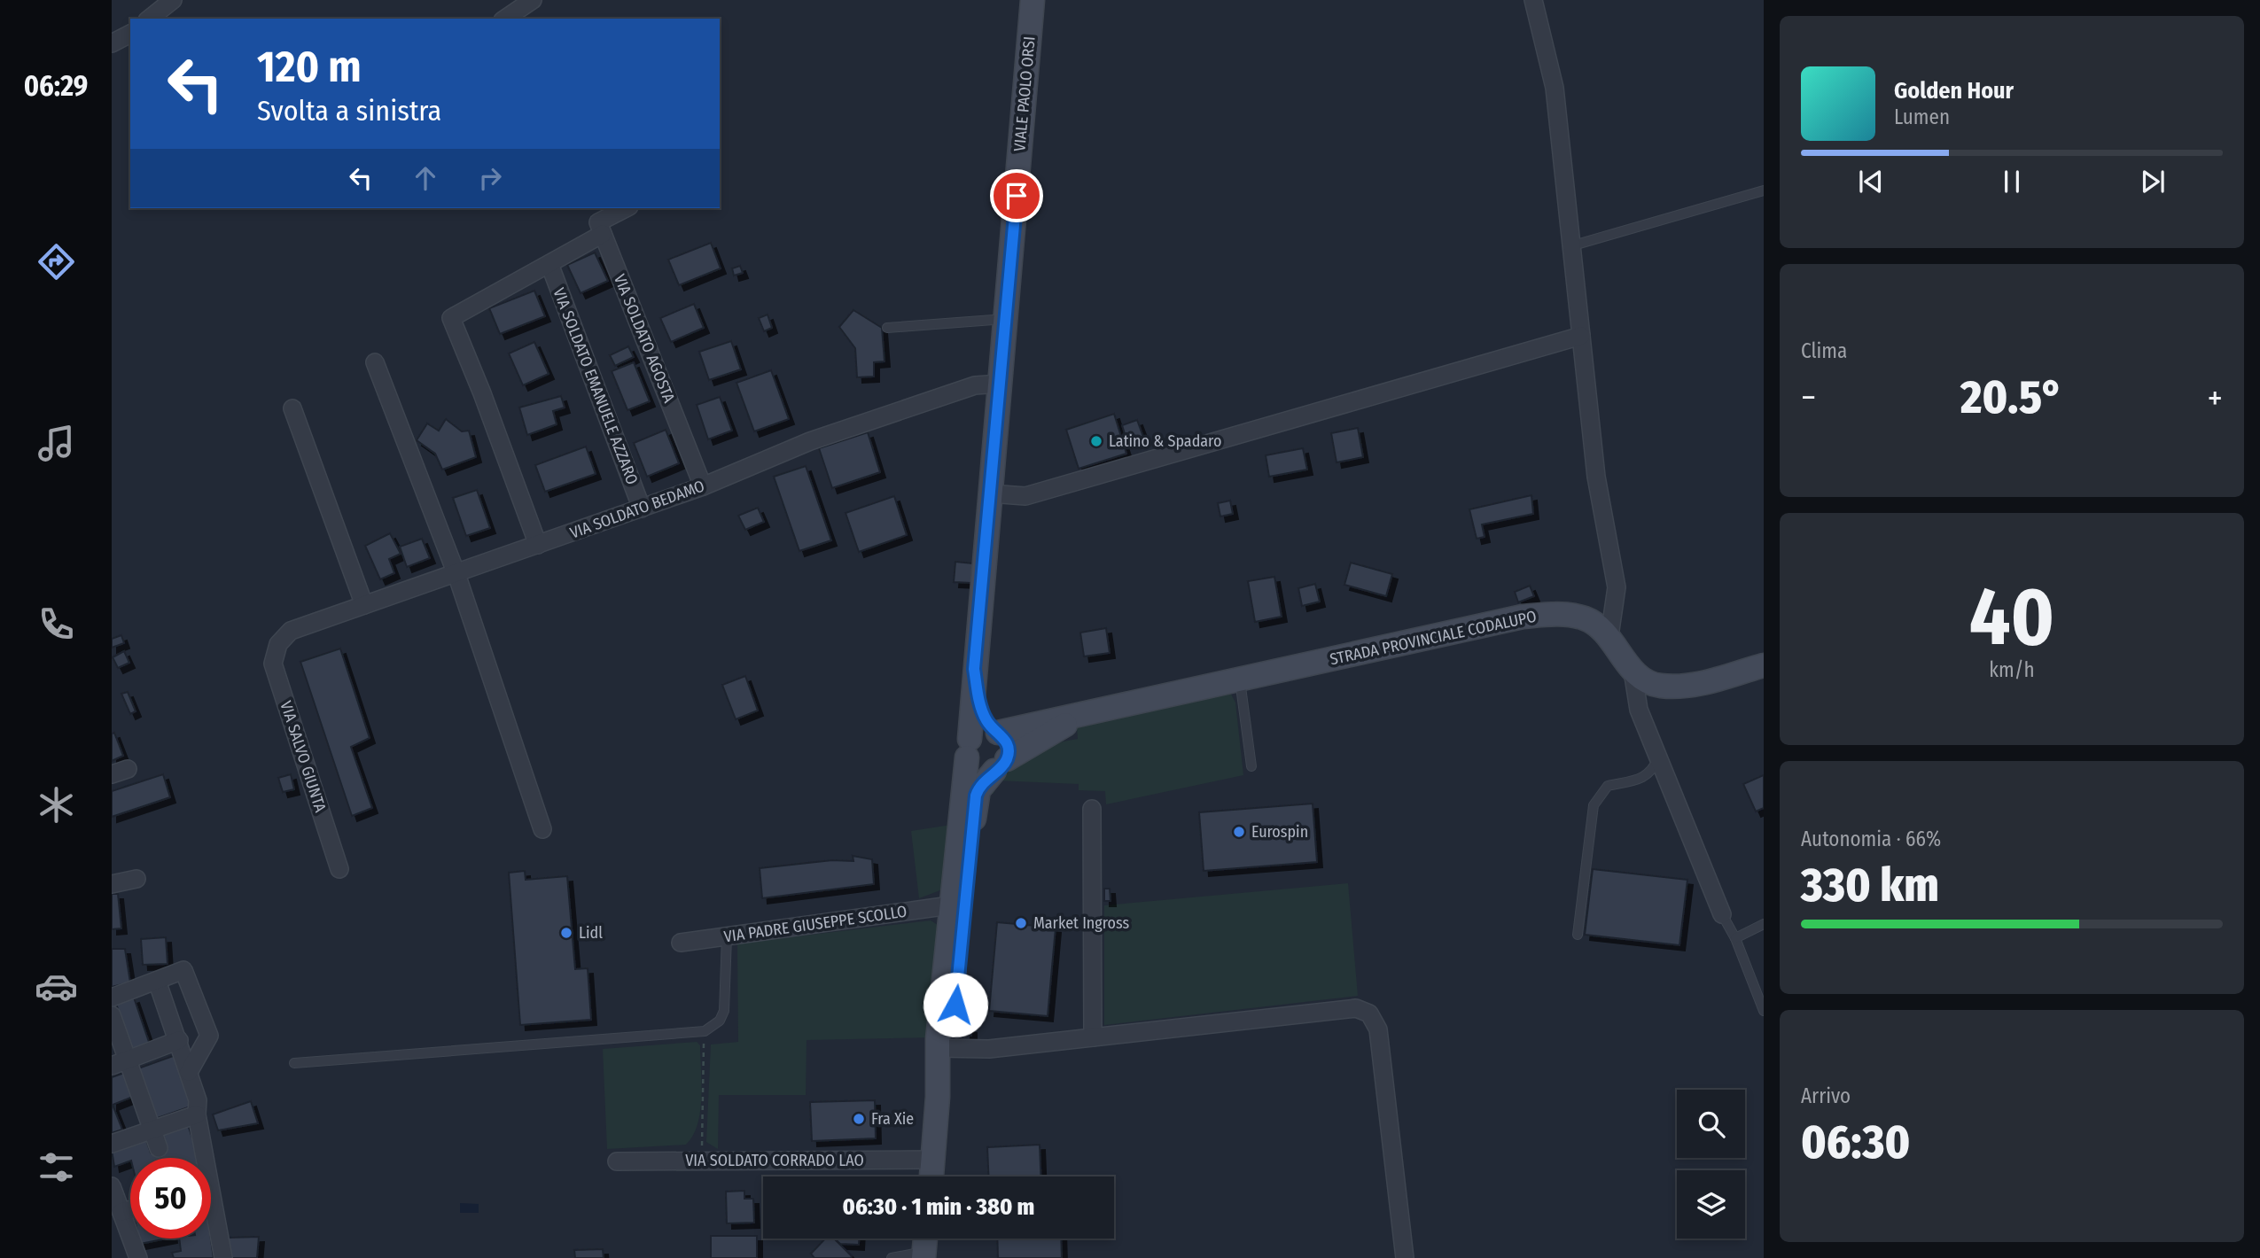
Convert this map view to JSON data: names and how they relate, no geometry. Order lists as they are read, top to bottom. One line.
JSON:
{"streets":{"main road":["VIALE PAOLO ORSI","STRADA PROVINCIALE CODALUPO"],"street":["VIA SOLDATO AGOSTA","VIA SOLDATO EMANUELE AZZARO","VIA SOLDATO BEDAMO","VIA SALVO GIUNTA","VIA PADRE GIUSEPPE SCOLLO","VIA SOLDATO CORRADO LAO"]},"crossings":[["VIALE PAOLO ORSI","VIA SOLDATO BEDAMO"],["VIA SOLDATO AGOSTA","VIA SOLDATO BEDAMO"],["VIA SOLDATO EMANUELE AZZARO","VIA SOLDATO BEDAMO"],["VIA SOLDATO BEDAMO","VIA SALVO GIUNTA"]],"places":["Latino & Spadaro","Eurospin","Market Ingross","Lidl","Fra Xie"],"page":{"tabs":"06:29","turn":["120 m","Svolta a sinistra"],"song":["Golden Hour","Lumen"],"tile":["Clima",["40","km/h"],["Autonomia · 66%","330 km"],["Arrivo","06:30"]],"heat":["−","20.5°","+"],"limit":"50","trip":"06:30 · 1 min · 380 m"}}
